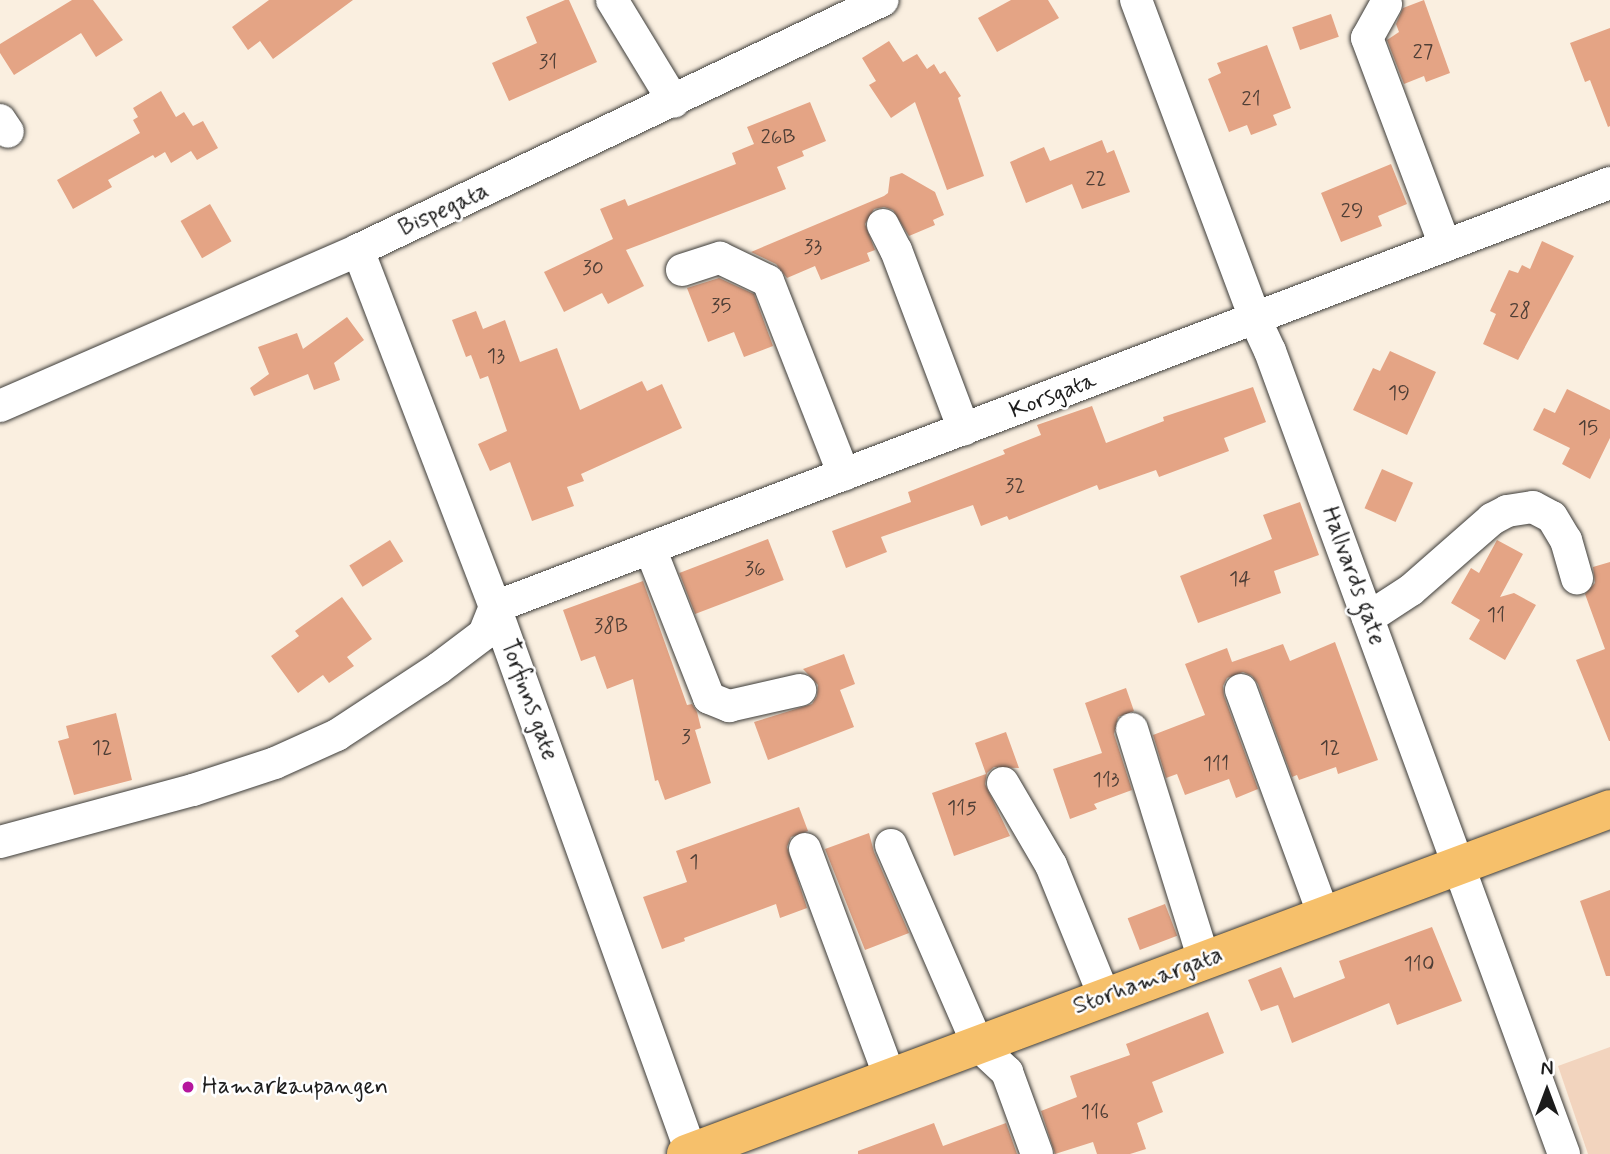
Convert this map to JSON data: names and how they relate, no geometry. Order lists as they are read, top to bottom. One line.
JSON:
{"streets":{"main road":["Storhamargata"],"street":["Bispegata","Korsgata","Hallvards gate","Torfinns gate"]},"crossings":[["Bispegata","Torfinns gate"],["Korsgata","Hallvards gate"],["Korsgata","Torfinns gate"],["Hallvards gate","Storhamargata"],["Torfinns gate","Storhamargata"]],"places":["Hamarkaupangen"],"house_numbers":["27","31","21","26B","22","29","33","30","35","28","13","19","15","32","36","14","11","38B","3","12","12","111","113","115","1","110","116"],"north":"top"}
